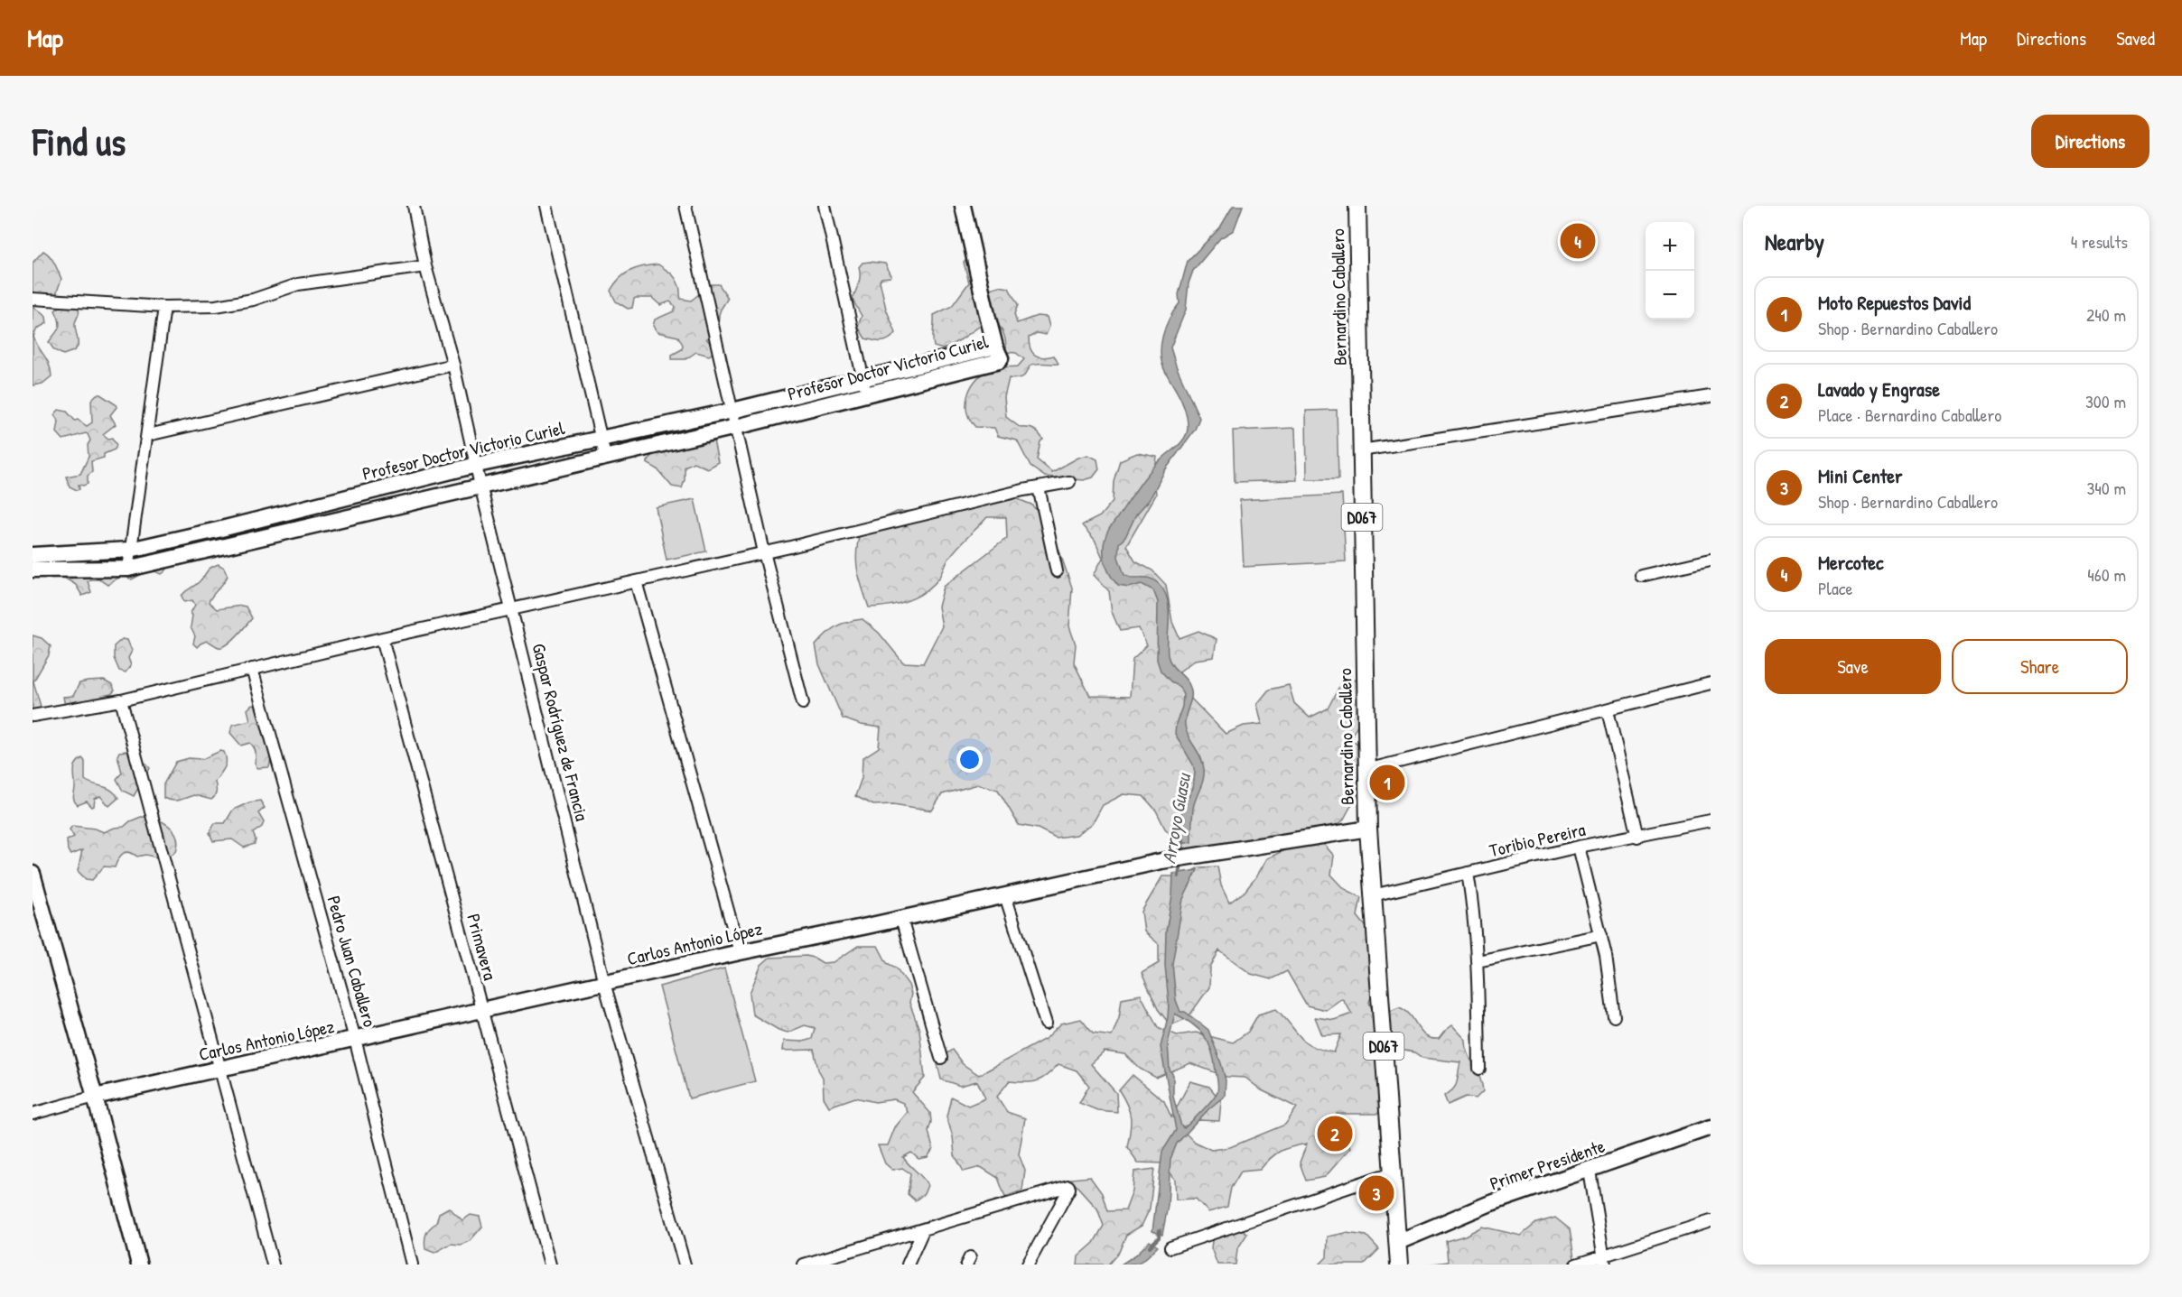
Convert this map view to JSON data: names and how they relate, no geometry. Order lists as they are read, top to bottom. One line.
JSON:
{"streets":{"main road":["Bernardino Caballero","D067"],"street":["Profesor Doctor Victorio Curiel","Gaspar Rodríguez de Francia","Toribio Pereira","Carlos Antonio López","Primavera","Pedro Juan Caballero","Primer Presidente"]},"crossings":[["Bernardino Caballero","Toribio Pereira"],["Bernardino Caballero","Carlos Antonio López"],["Bernardino Caballero","Primer Presidente"],["Profesor Doctor Victorio Curiel","Gaspar Rodríguez de Francia"],["Gaspar Rodríguez de Francia","Carlos Antonio López"],["Carlos Antonio López","Primavera"],["Carlos Antonio López","Pedro Juan Caballero"]],"water":["Arroyo Guasu"],"page":{"header":"Map","nav":["Map","Directions","Saved"],"buttons":["Directions",["Save","Share"]],"title":"Find us","heading":["Nearby","4 results"],"pins":["4","1","2","3"],"map_buttons":["+","−"],"list":[{"mark":"1","name":"Moto Repuestos David","note":"Shop · Bernardino Caballero","value":"240 m"},{"mark":"2","name":"Lavado y Engrase","note":"Place · Bernardino Caballero","value":"300 m"},{"mark":"3","name":"Mini Center","note":"Shop · Bernardino Caballero","value":"340 m"},{"mark":"4","name":"Mercotec","note":"Place","value":"460 m"}]}}
